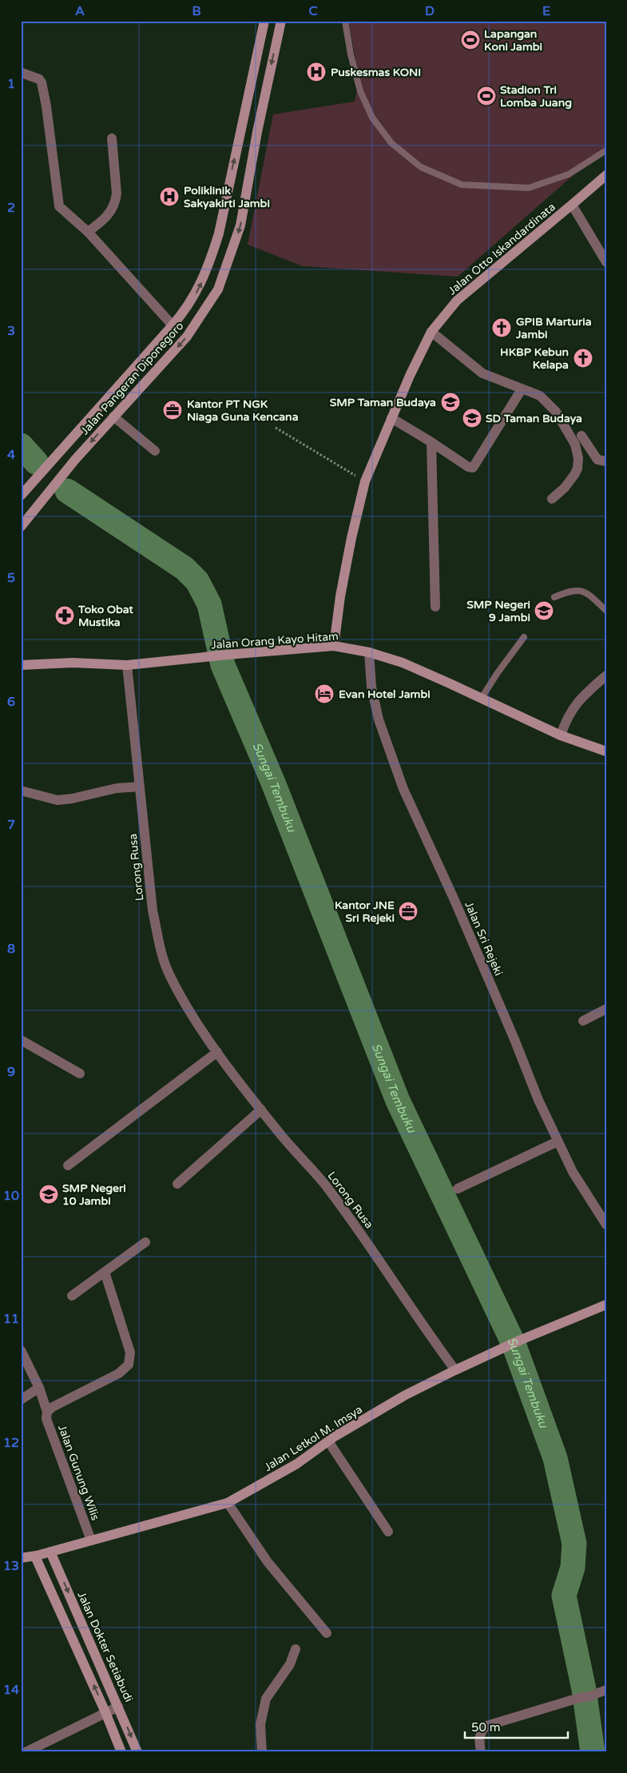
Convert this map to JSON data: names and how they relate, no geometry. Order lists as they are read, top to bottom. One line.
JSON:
{"streets":{"main road":["Jalan Otto Iskandardinata","Jalan Pangeran Diponegoro","Jalan Orang Kayo Hitam","Jalan Letkol M. Imsya","Jalan Dokter Setiabudi"],"street":["Lorong Rusa","Jalan Sri Rejeki","Jalan Gunung Wilis"]},"crossings":[["Jalan Otto Iskandardinata","Jalan Orang Kayo Hitam"],["Jalan Orang Kayo Hitam","Lorong Rusa"],["Jalan Orang Kayo Hitam","Jalan Sri Rejeki"],["Lorong Rusa","Jalan Letkol M. Imsya"],["Jalan Letkol M. Imsya","Jalan Gunung Wilis"],["Jalan Letkol M. Imsya","Jalan Dokter Setiabudi"]],"water":["Sungai Tembuku"],"places":{"sports":["Lapangan Koni Jambi","Stadion Tri Lomba Juang"],"hospital":["Puskesmas KONI","Poliklinik Sakyakirti Jambi"],"church":["GPIB Marturia Jambi","HKBP Kebun Kelapa"],"school or university":["SMP Taman Budaya","SD Taman Budaya","SMP Negeri 9 Jambi","SMP Negeri 10 Jambi"],"office":["Kantor PT NGK Niaga Guna Kencana","Kantor JNE Sri Rejeki"],"pharmacy":["Toko Obat Mustika"],"hotel":["Evan Hotel Jambi"]},"scale_bar":"50 m","grid":{"columns":["A","B","C","D","E"],"rows":["1","2","3","4","5","6","7","8","9","10","11","12","13","14"]}}
